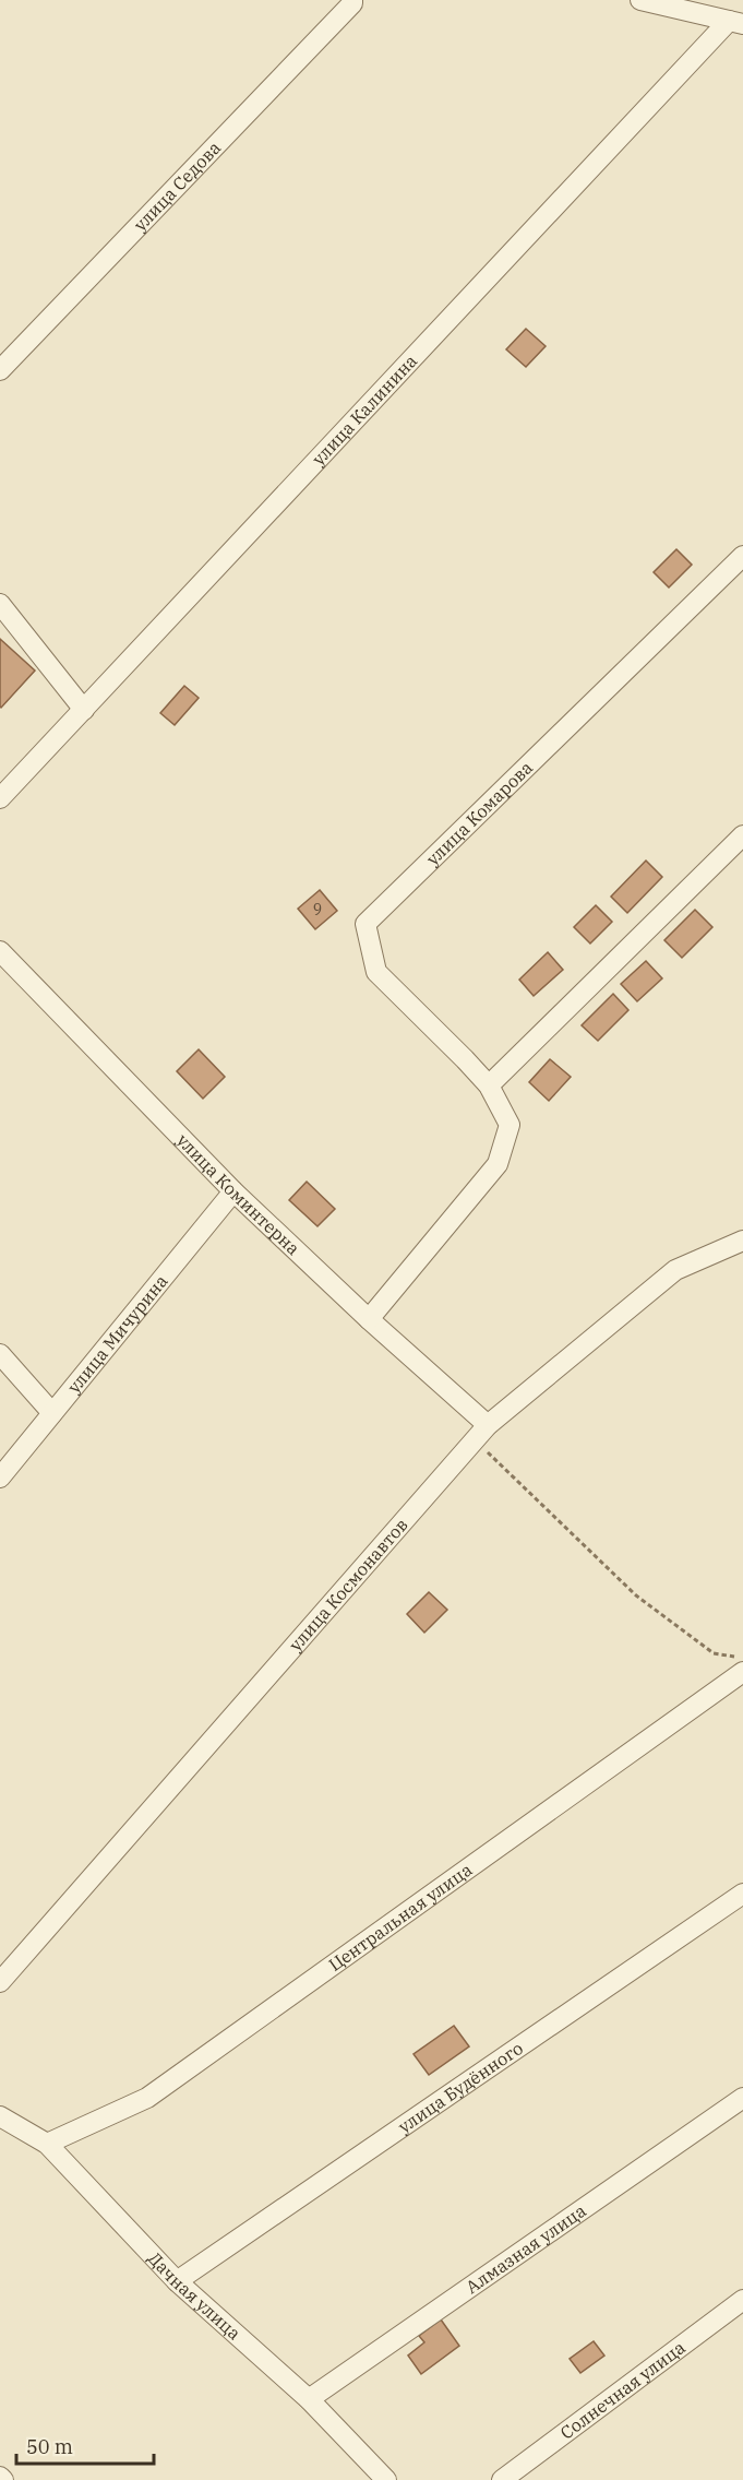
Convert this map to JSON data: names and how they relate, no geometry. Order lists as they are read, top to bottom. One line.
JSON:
{"streets":{"street":["улица Седова","улица Калинина","улица Комарова","улица Коминтерна","улица Мичурина","улица Космонавтов","Центральная улица","улица Будённого","Алмазная улица","Дачная улица","Солнечная улица"]},"crossings":[["улица Комарова","улица Коминтерна"],["улица Коминтерна","улица Мичурина"],["улица Коминтерна","улица Космонавтов"],["Центральная улица","Дачная улица"],["улица Будённого","Дачная улица"],["Алмазная улица","Дачная улица"]],"house_numbers":["9"],"scale_bar":"50 m"}
